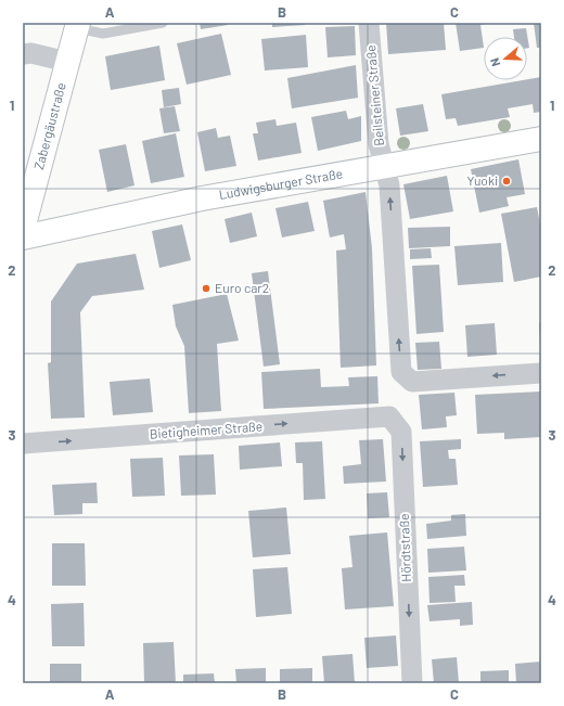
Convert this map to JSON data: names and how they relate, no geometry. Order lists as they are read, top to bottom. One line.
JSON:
{"streets":{"main road":["Zabergäustraße","Ludwigsburger Straße"],"street":["Beilsteiner Straße","Bietigheimer Straße","Hördtstraße"]},"crossings":[["Beilsteiner Straße","Ludwigsburger Straße"],["Bietigheimer Straße","Hördtstraße"]],"one_way":["Bietigheimer Straße","Hördtstraße"],"places":["Yuoki","Euro car2"],"north":"left","grid":{"columns":["A","B","C"],"rows":["1","2","3","4"]}}
